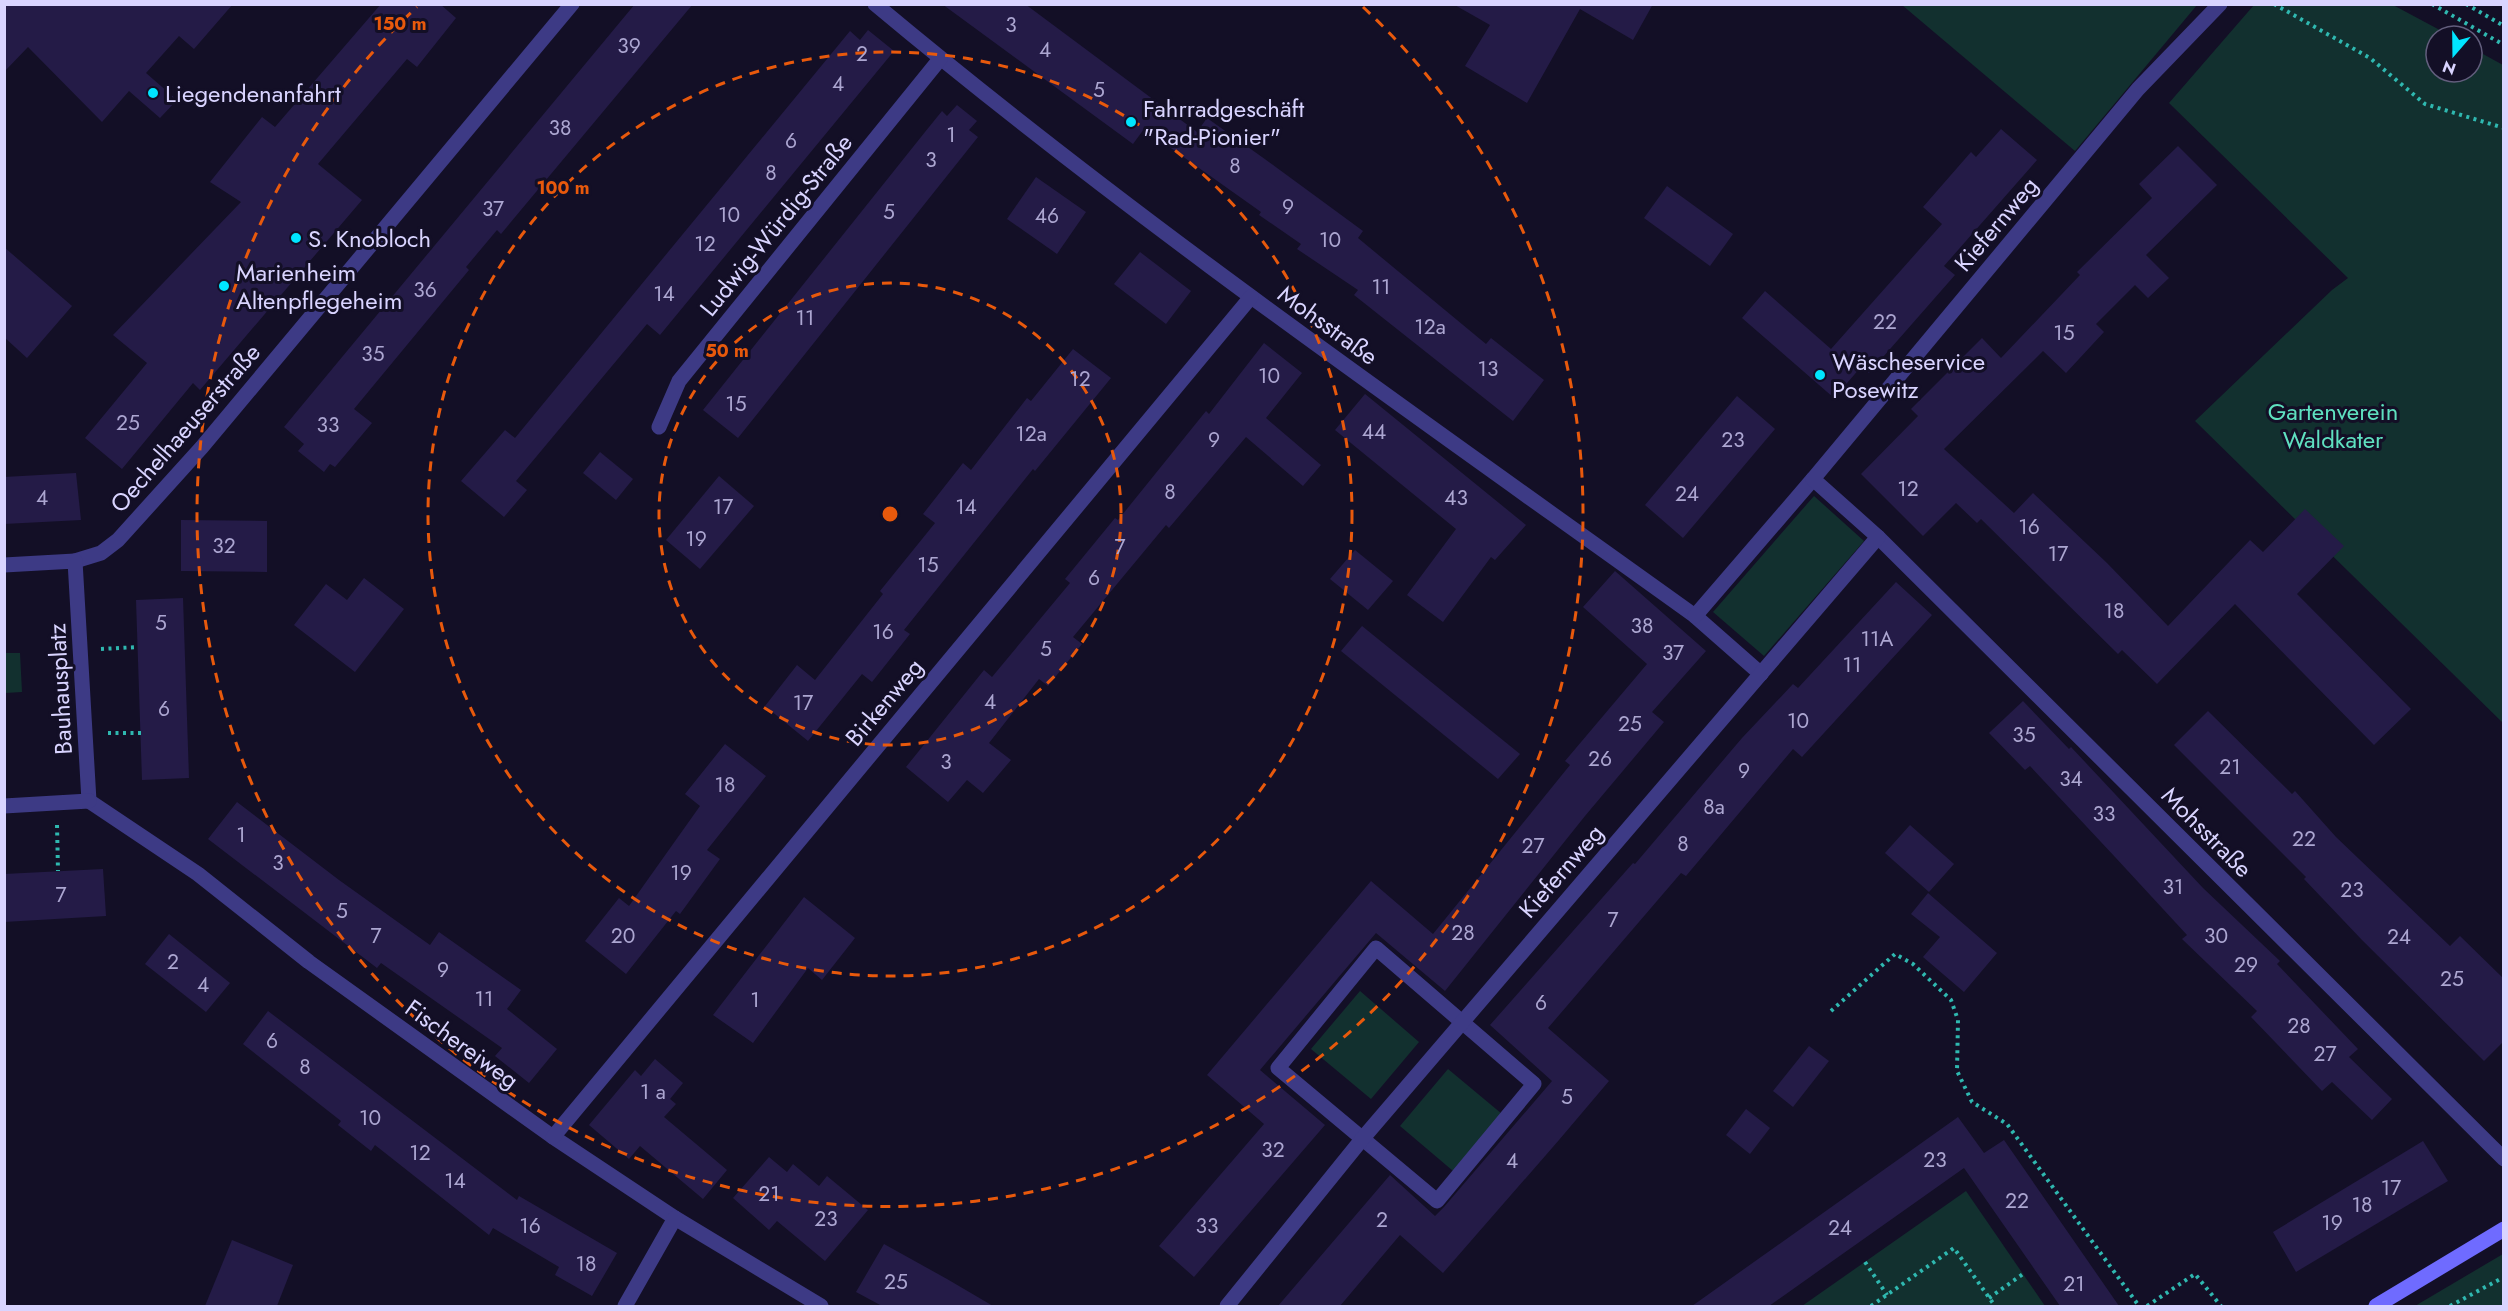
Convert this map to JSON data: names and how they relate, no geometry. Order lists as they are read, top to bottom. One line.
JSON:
{"streets":{"street":["Kiefernweg","Ludwig-Würdig-Straße","Mohsstraße","Oechelhaeuserstraße","Bauhausplatz","Birkenweg","Fischereiweg"]},"crossings":[["Kiefernweg","Mohsstraße"],["Ludwig-Würdig-Straße","Mohsstraße"],["Mohsstraße","Birkenweg"],["Oechelhaeuserstraße","Bauhausplatz"],["Bauhausplatz","Fischereiweg"],["Birkenweg","Fischereiweg"]],"parks":["Gartenverein Waldkater"],"places":["Liegendenanfahrt","Fahrradgeschäft \"Rad-Pionier\"","S. Knobloch","Marienheim Altenpflegeheim","Wäscheservice Posewitz"],"house_numbers":["3","39","4","2","4","5","38","1","6","3","8","8","9","37","5","10","46","10","12","11","36","14","11","22","12a","15","35","13","10","12","15","25","33","44","12a","9","23","12","8","24","4","43","17","14","16","19","32","7","17","15","6","18","5","38","16","11A","5","37","11","4","17","6","10","25","35","26","3","21","9","34","18","8a","33","1","22","8","27","3","19","31","23","7","5","7","28","7","20","30","24","2","29","9","25","4","11","1","6","28","6","27","8","1 a","5","10","32","12","23","4","14","17","21","22","18","23","2","19","16","33","24","18","25","21"],"north":"bottom","rings":["150 m","100 m","50 m"]}
